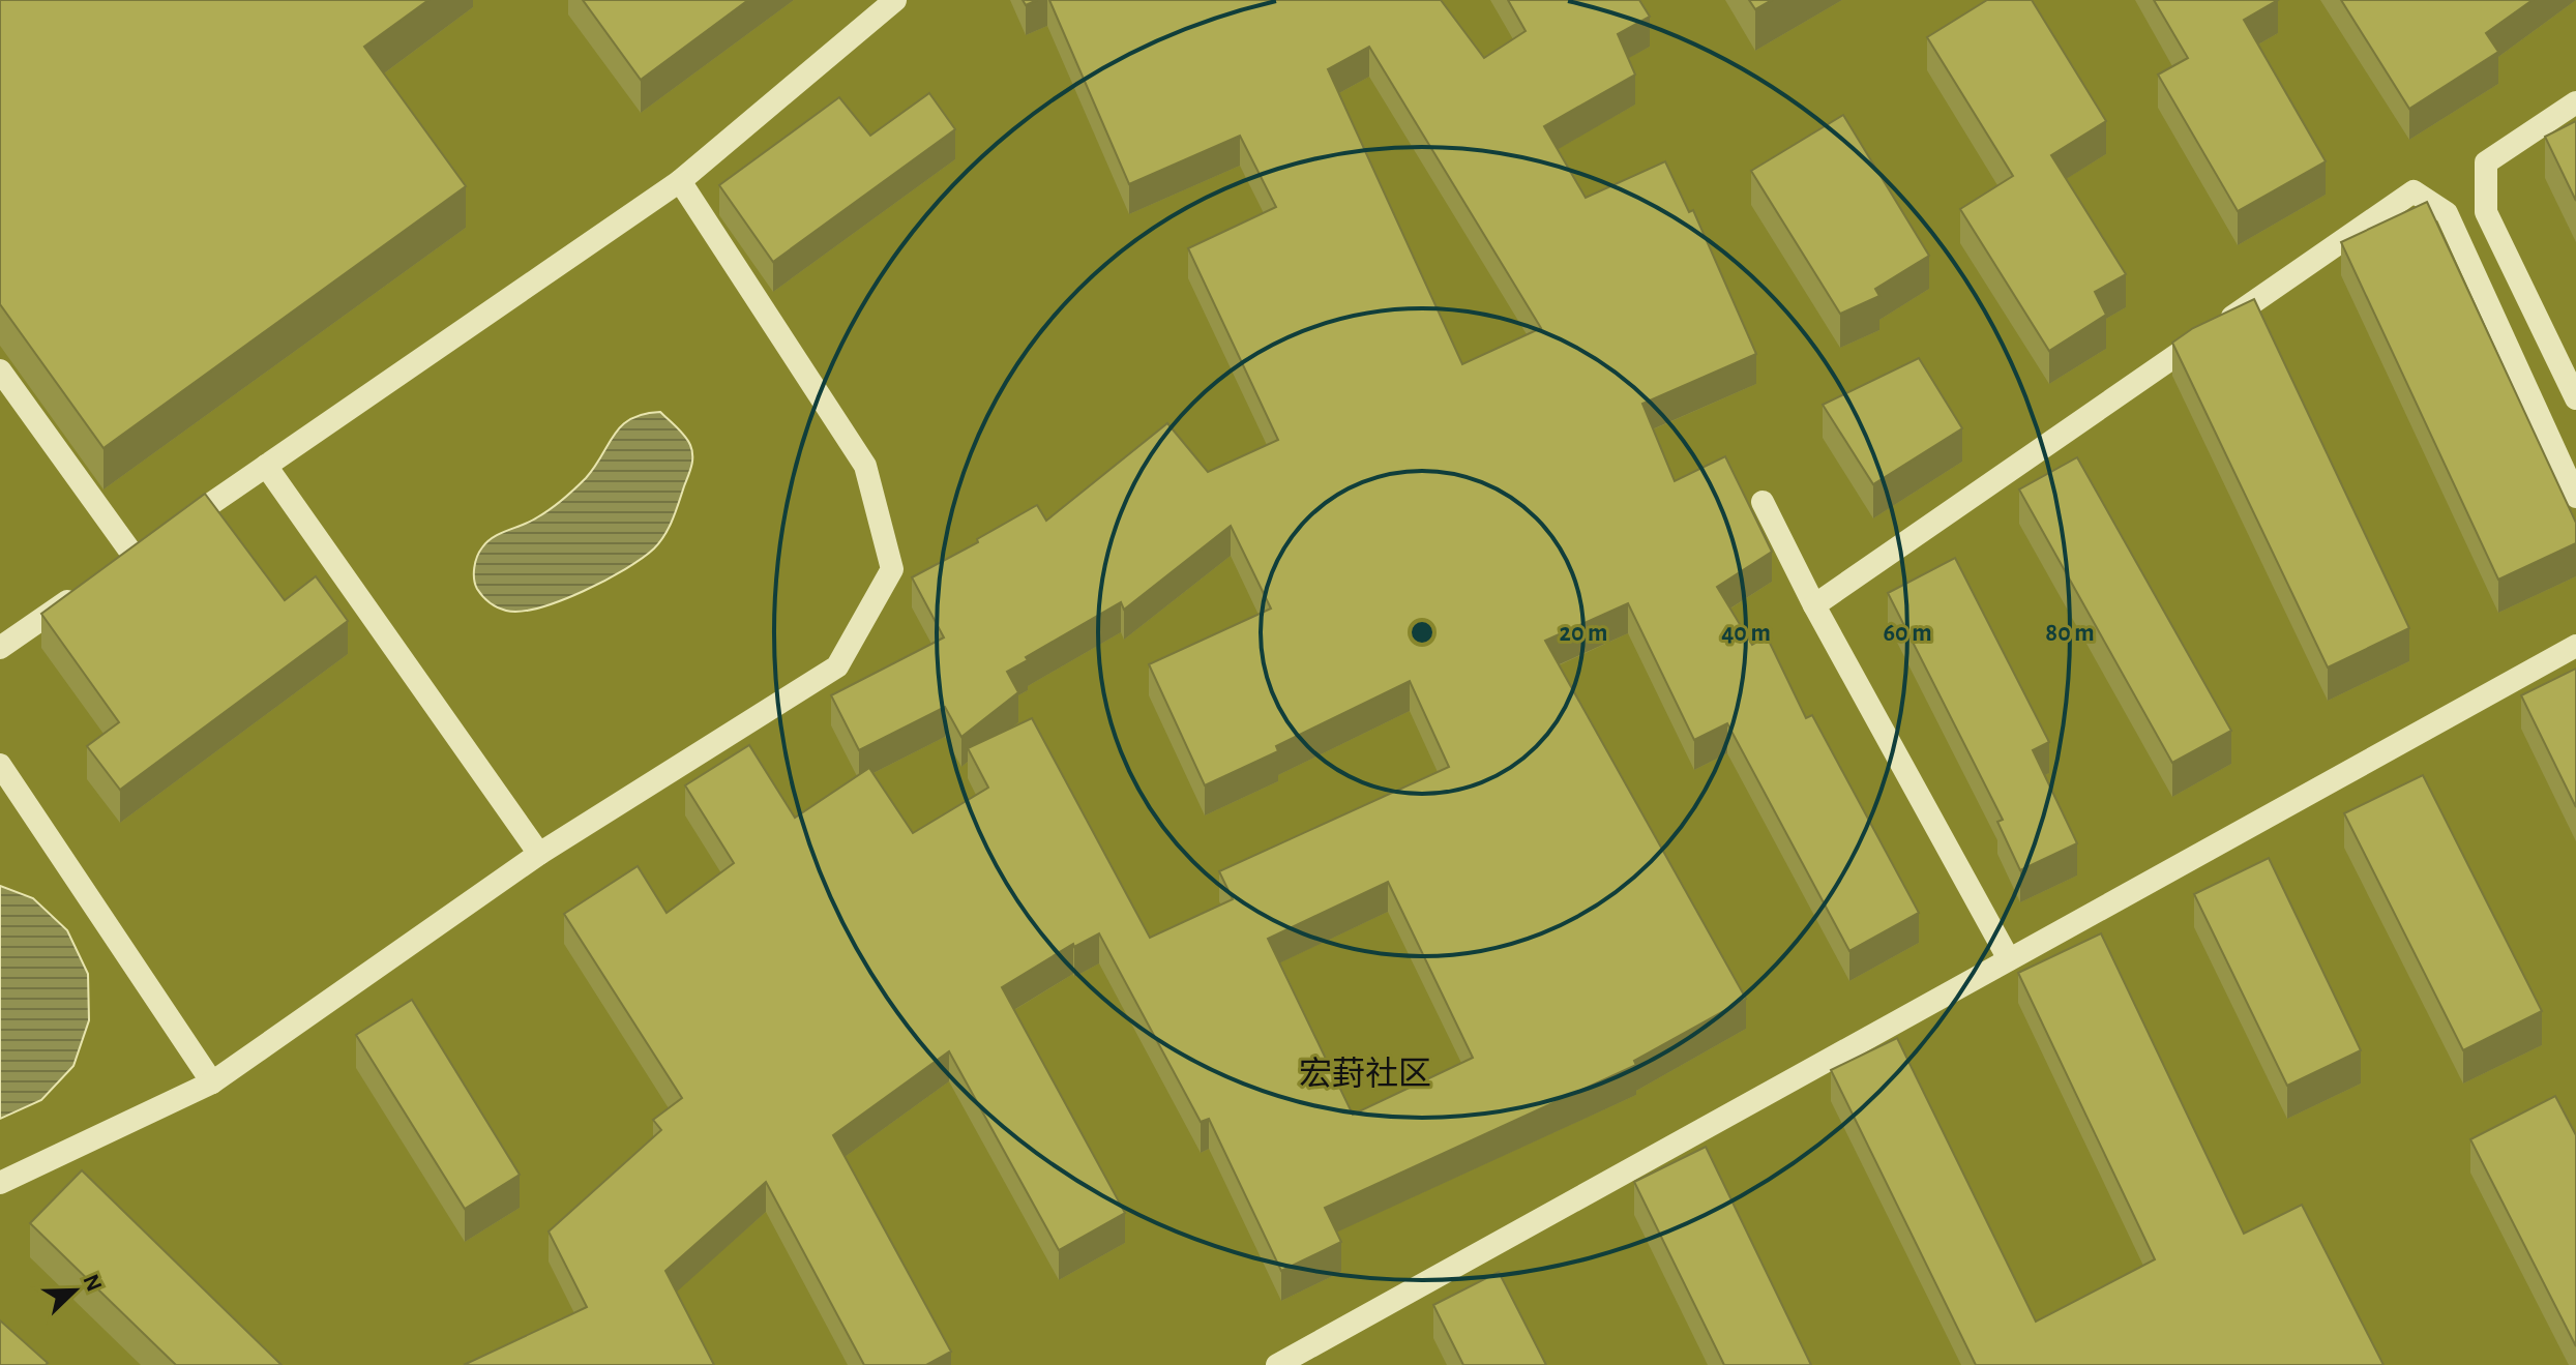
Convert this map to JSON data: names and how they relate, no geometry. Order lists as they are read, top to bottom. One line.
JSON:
{"districts":["宏葑社区"],"north":"top right","rings":["20 m","40 m","60 m","80 m"]}
